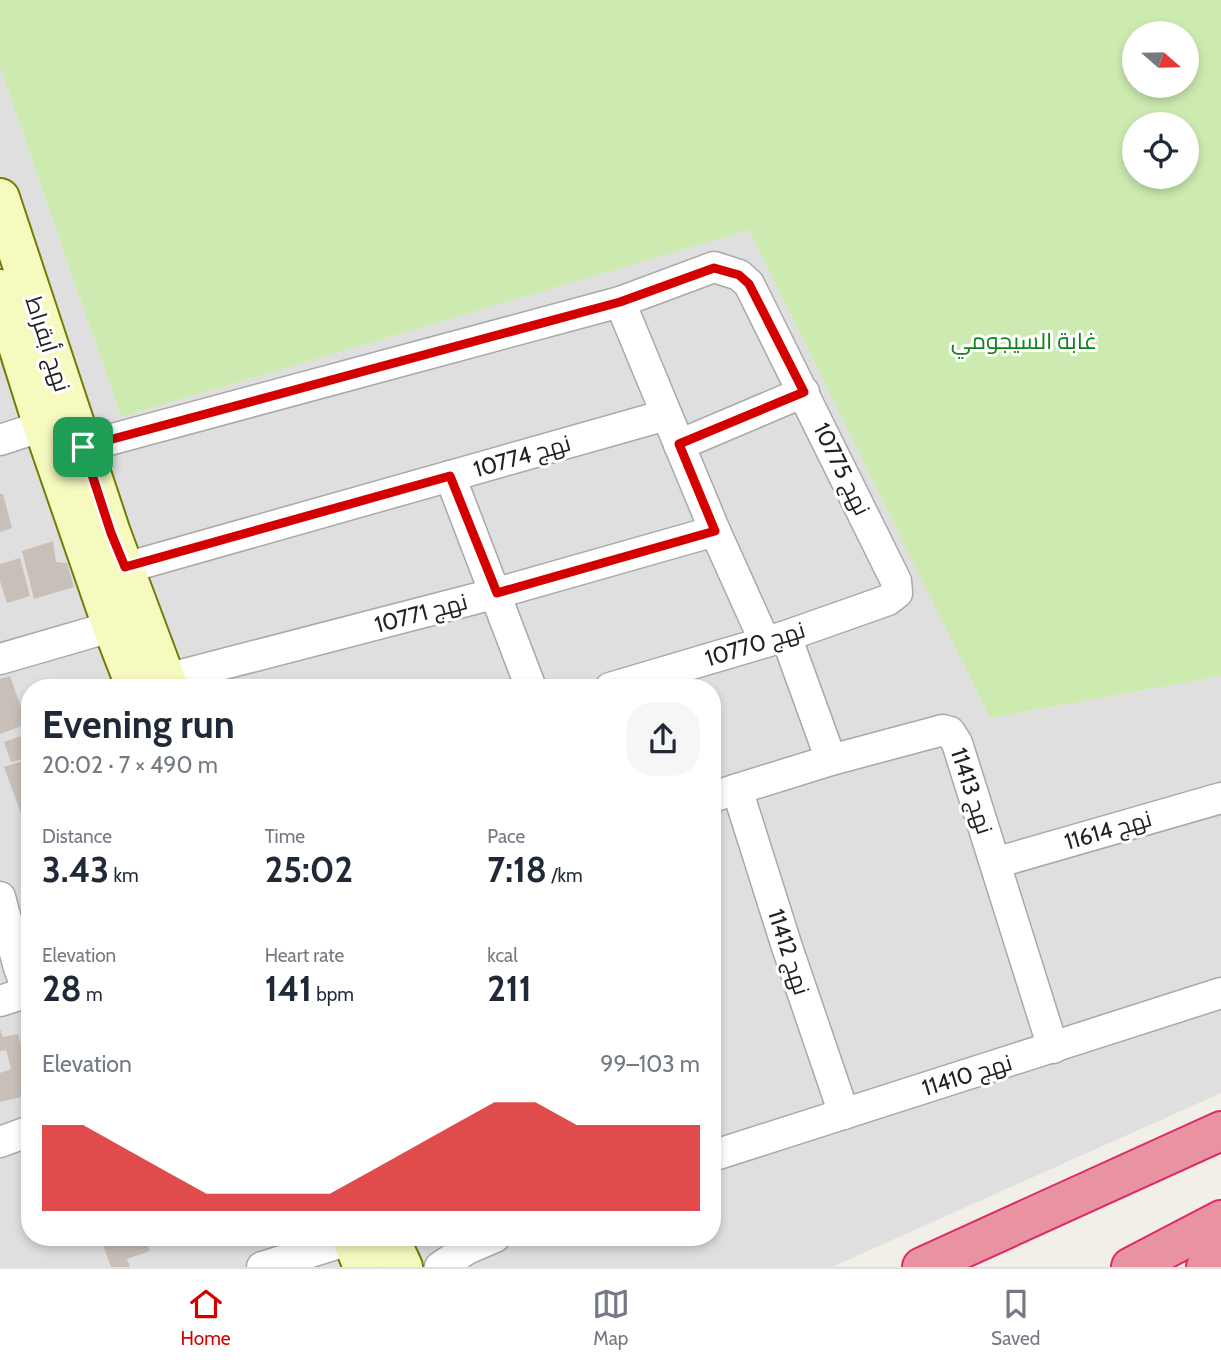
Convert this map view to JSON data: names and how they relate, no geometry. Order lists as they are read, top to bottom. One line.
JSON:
{"streets":{"street":["نهج أبقراط","نهج 10774","نهج 10775","نهج 10771","نهج 10770","نهج 11413","نهج 11614","نهج 11412","نهج 11410"]},"crossings":[["نهج أبقراط","نهج 10774"],["نهج أبقراط","نهج 10775"],["نهج 10775","نهج 10770"],["نهج 11413","نهج 11614"],["نهج 11413","نهج 11412"],["نهج 11413","نهج 11410"],["نهج 11412","نهج 11410"]],"parks":["غابة السيجومي"],"north":"right","page":{"heading":["Evening run","20:02 · 7 × 490 m"],"stats":[["Distance","3.43 km"],["Time","25:02"],["Pace","7:18 /km"],["Elevation","28 m"],["Heart rate","141 bpm"],["kcal","211"]],"chart":["Elevation","99–103 m"],"tabs":["Home","Map","Saved"]}}
